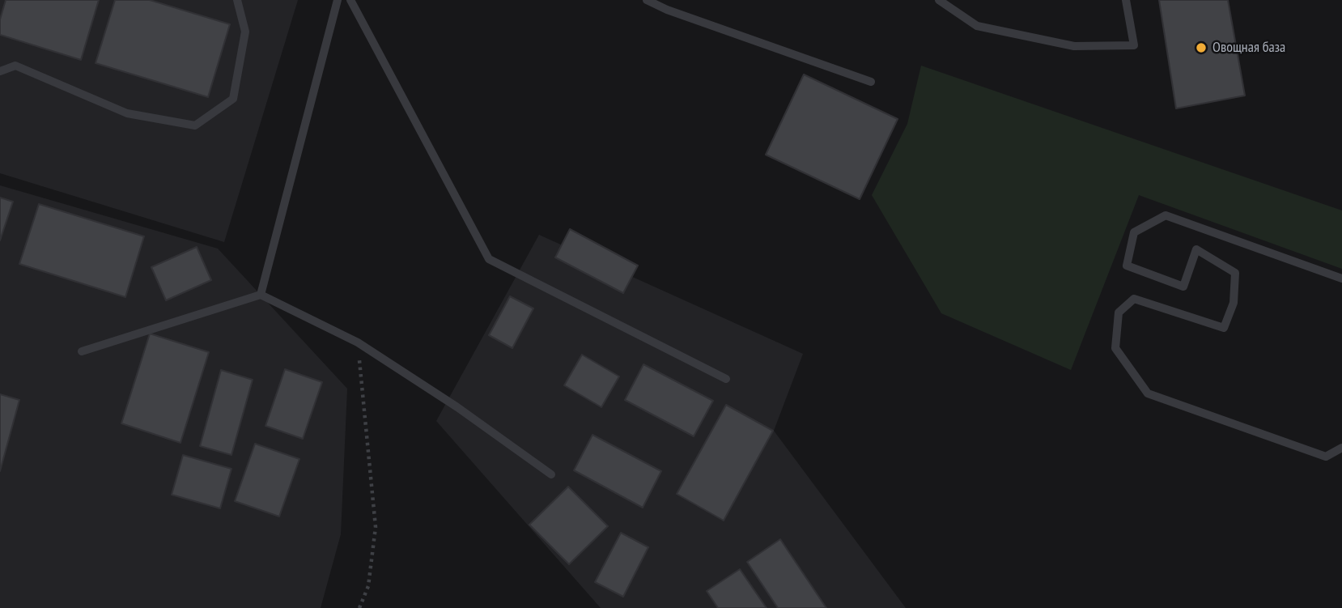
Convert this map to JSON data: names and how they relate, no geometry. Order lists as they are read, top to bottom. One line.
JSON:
{"places":["Овощная база"]}
